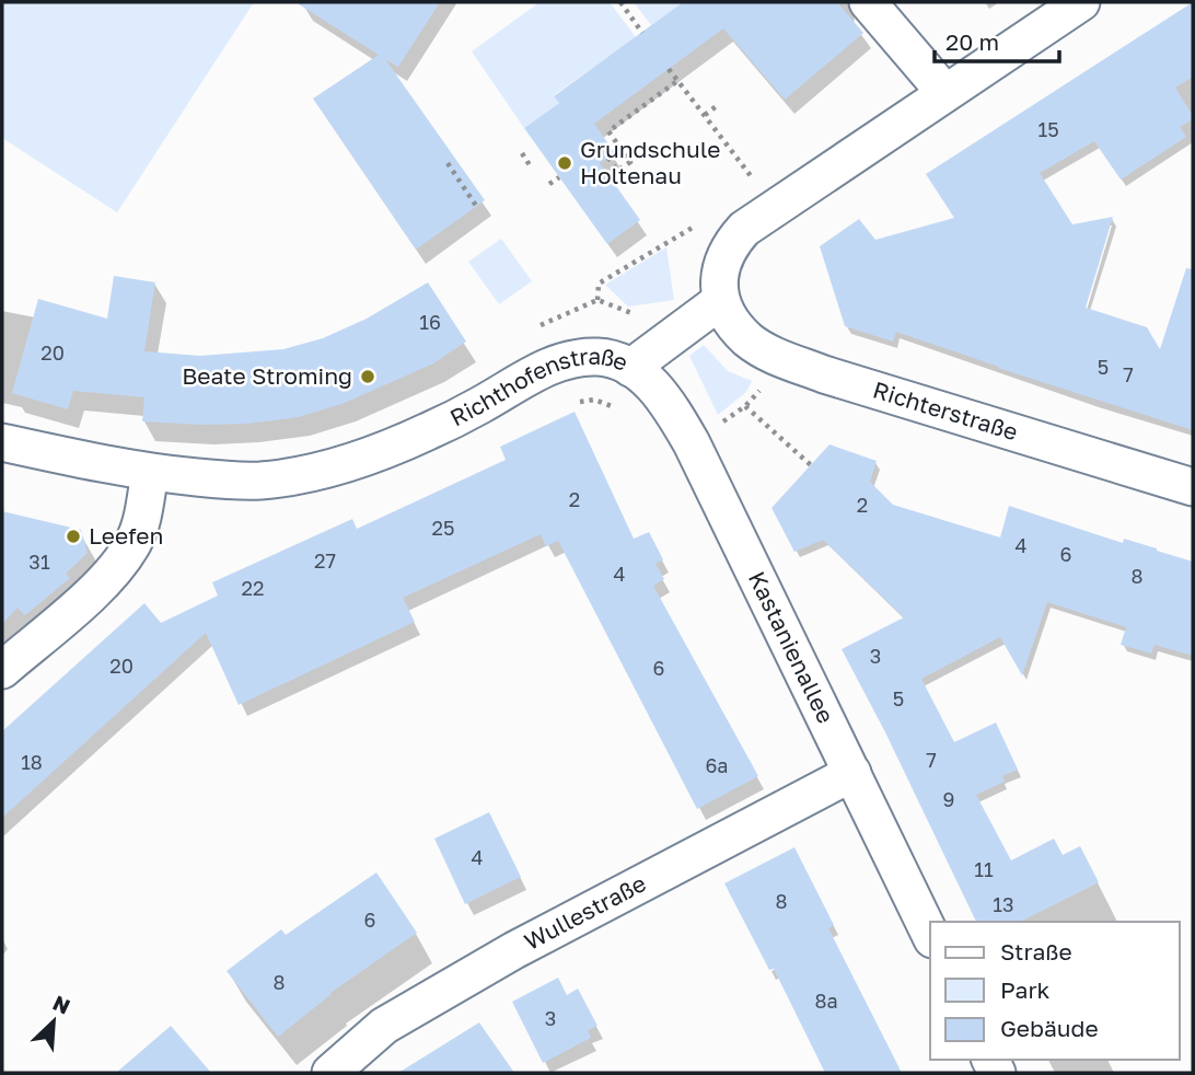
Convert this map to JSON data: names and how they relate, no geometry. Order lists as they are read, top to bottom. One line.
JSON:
{"streets":{"street":["Richthofenstraße","Richterstraße","Kastanienallee","Wullestraße"]},"crossings":[["Richthofenstraße","Richterstraße"],["Richthofenstraße","Kastanienallee"],["Kastanienallee","Wullestraße"]],"places":["Grundschule Holtenau","Beate Stroming","Leefen"],"house_numbers":["15","16","20","5","7","2","2","25","4","6","27","31","4","8","22","3","20","6","5","7","18","6a","9","4","11","8","13","6","8","8a","3"],"legend":["Straße","Park","Gebäude"],"scale_bar":"20 m","north":"top right"}
